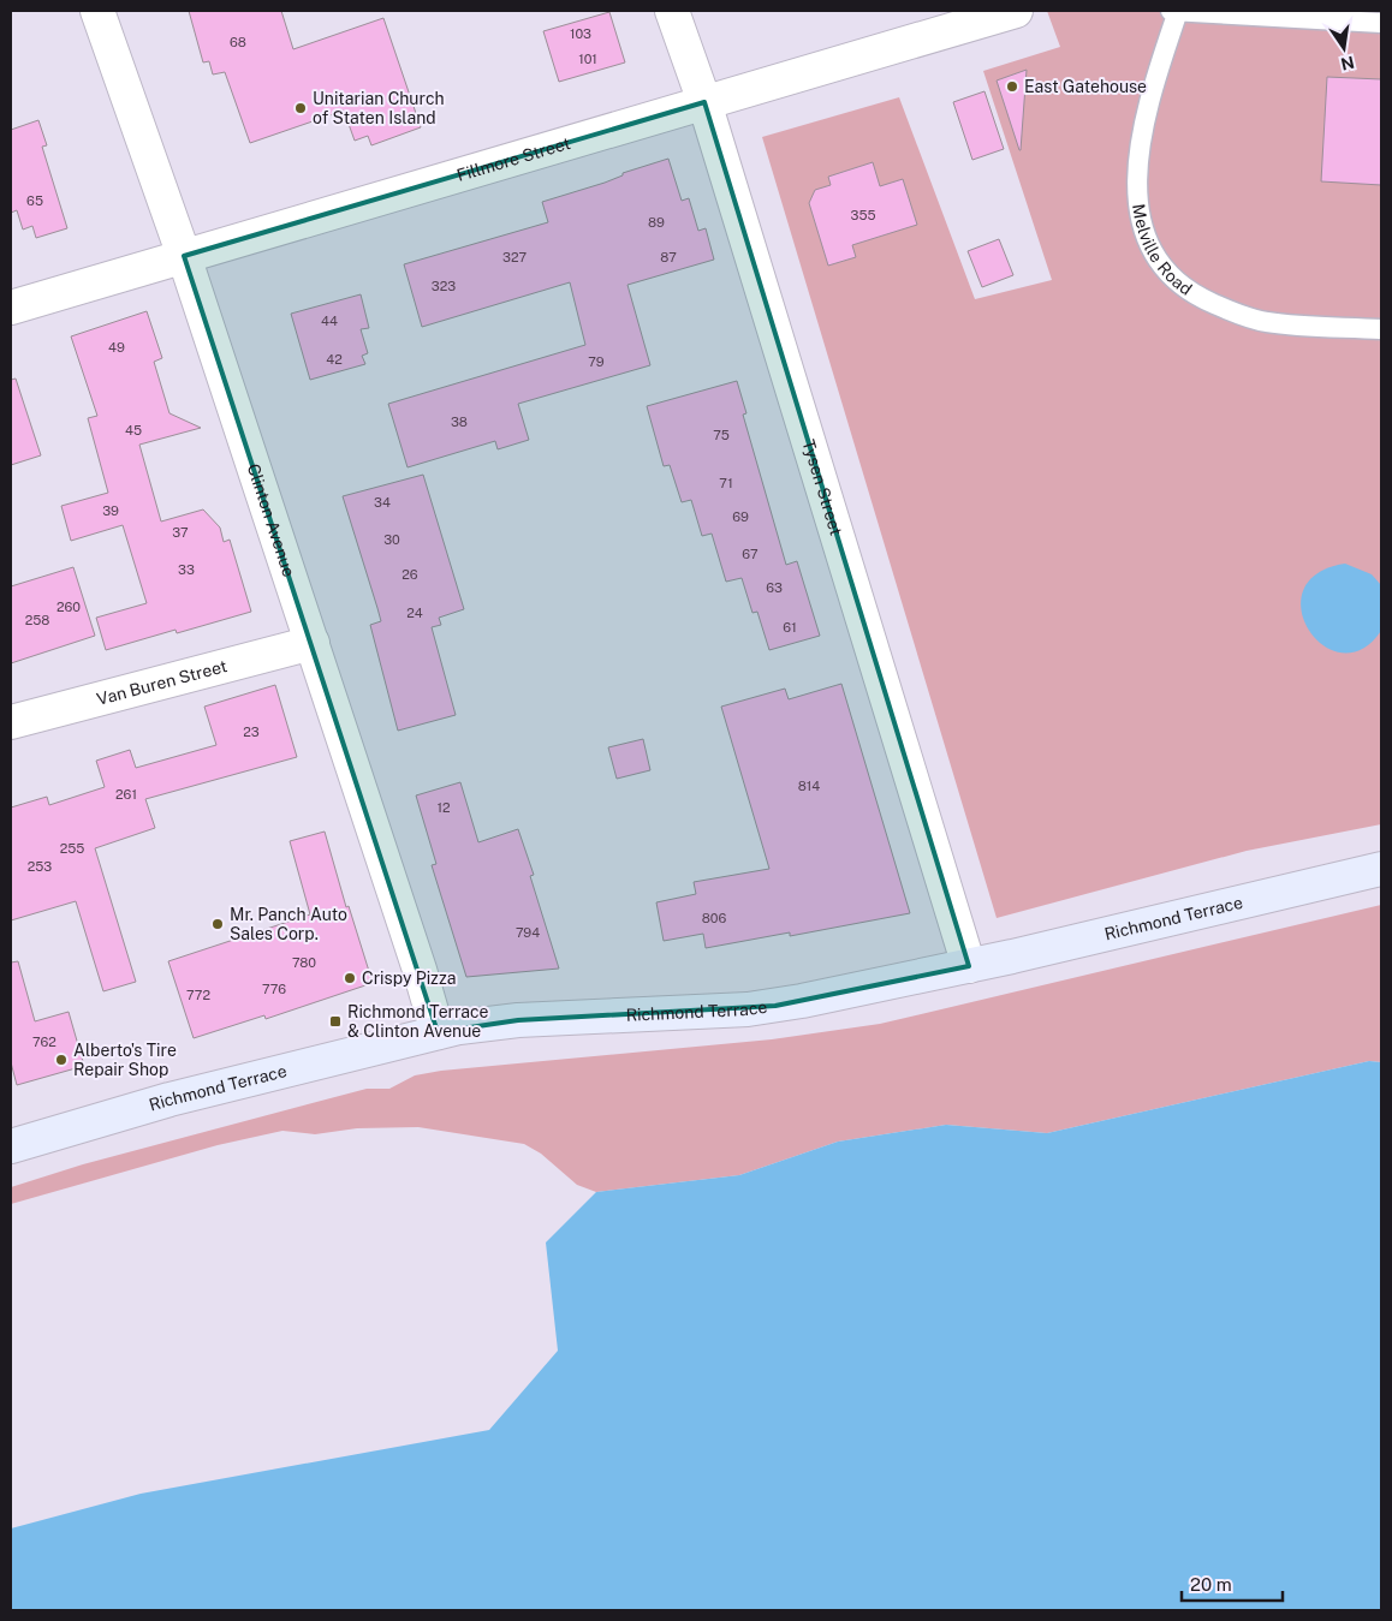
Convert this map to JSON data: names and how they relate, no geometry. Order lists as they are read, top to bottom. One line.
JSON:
{"streets":{"main road":["Richmond Terrace"],"street":["Fillmore Street","Tysen Street","Clinton Avenue","Van Buren Street"],"lane":["Melville Road"]},"crossings":[["Fillmore Street","Tysen Street"],["Fillmore Street","Clinton Avenue"],["Tysen Street","Richmond Terrace"],["Clinton Avenue","Van Buren Street"],["Clinton Avenue","Richmond Terrace"]],"places":{"other":["East Gatehouse","Unitarian Church of Staten Island","Mr. Panch Auto Sales Corp.","Crispy Pizza","Alberto's Tire Repair Shop"],"transit":["Richmond Terrace & Clinton Avenue"]},"house_numbers":["103","68","101","65","355","89","327","87","323","44","49","42","79","38","45","75","71","34","39","69","37","30","67","33","26","63","260","24","258","61","23","814","261","12","255","253","806","794","780","776","772","762"],"scale_bar":"20 m","north":"bottom"}
